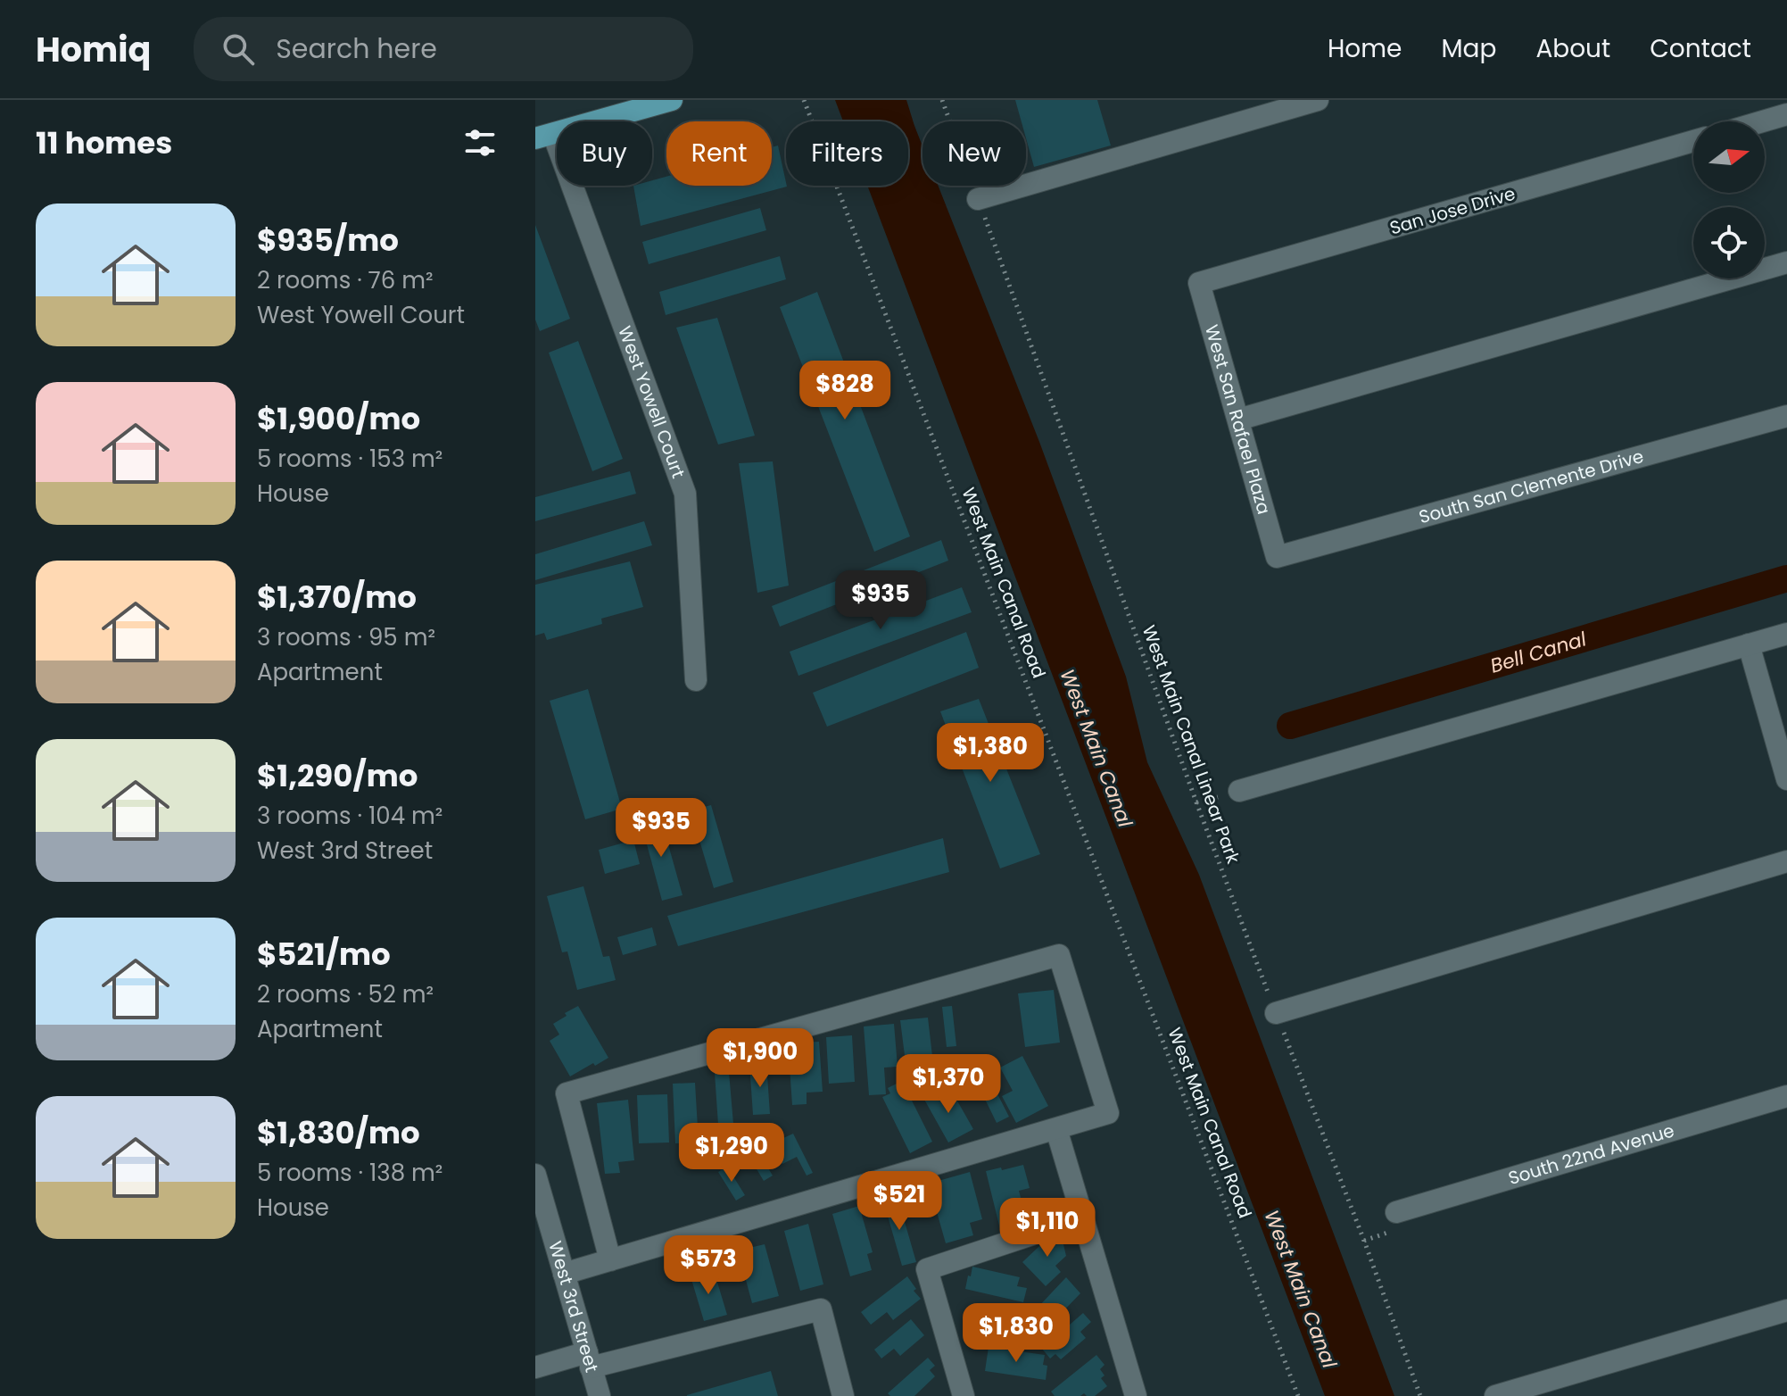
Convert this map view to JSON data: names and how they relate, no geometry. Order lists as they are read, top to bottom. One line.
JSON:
{"streets":{"street":["San Jose Drive","West Yowell Court","West San Rafael Plaza","South San Clemente Drive","South 22nd Avenue","West 3rd Street"],"path":["West Main Canal Road","West Main Canal Linear Park"]},"crossings":[["San Jose Drive","West San Rafael Plaza"],["West San Rafael Plaza","South San Clemente Drive"]],"water":["Bell Canal","West Main Canal"],"north":"right","page":{"header":"Homiq","search":"Search here","nav":["Home","Map","About","Contact"],"heading":"11 homes","chip":["Buy","Rent","Filters","New"],"list":[{"name":"$935/mo","note":"2 rooms · 76 m² · West Yowell Court"},{"name":"$1,900/mo","note":"5 rooms · 153 m² · House"},{"name":"$1,370/mo","note":"3 rooms · 95 m² · Apartment"},{"name":"$1,290/mo","note":"3 rooms · 104 m² · West 3rd Street"},{"name":"$521/mo","note":"2 rooms · 52 m² · Apartment"},{"name":"$1,830/mo","note":"5 rooms · 138 m² · House"}],"price":["$828","$935","$1,380","$935","$1,900","$1,370","$1,290","$521","$1,110","$573","$1,830"]}}
